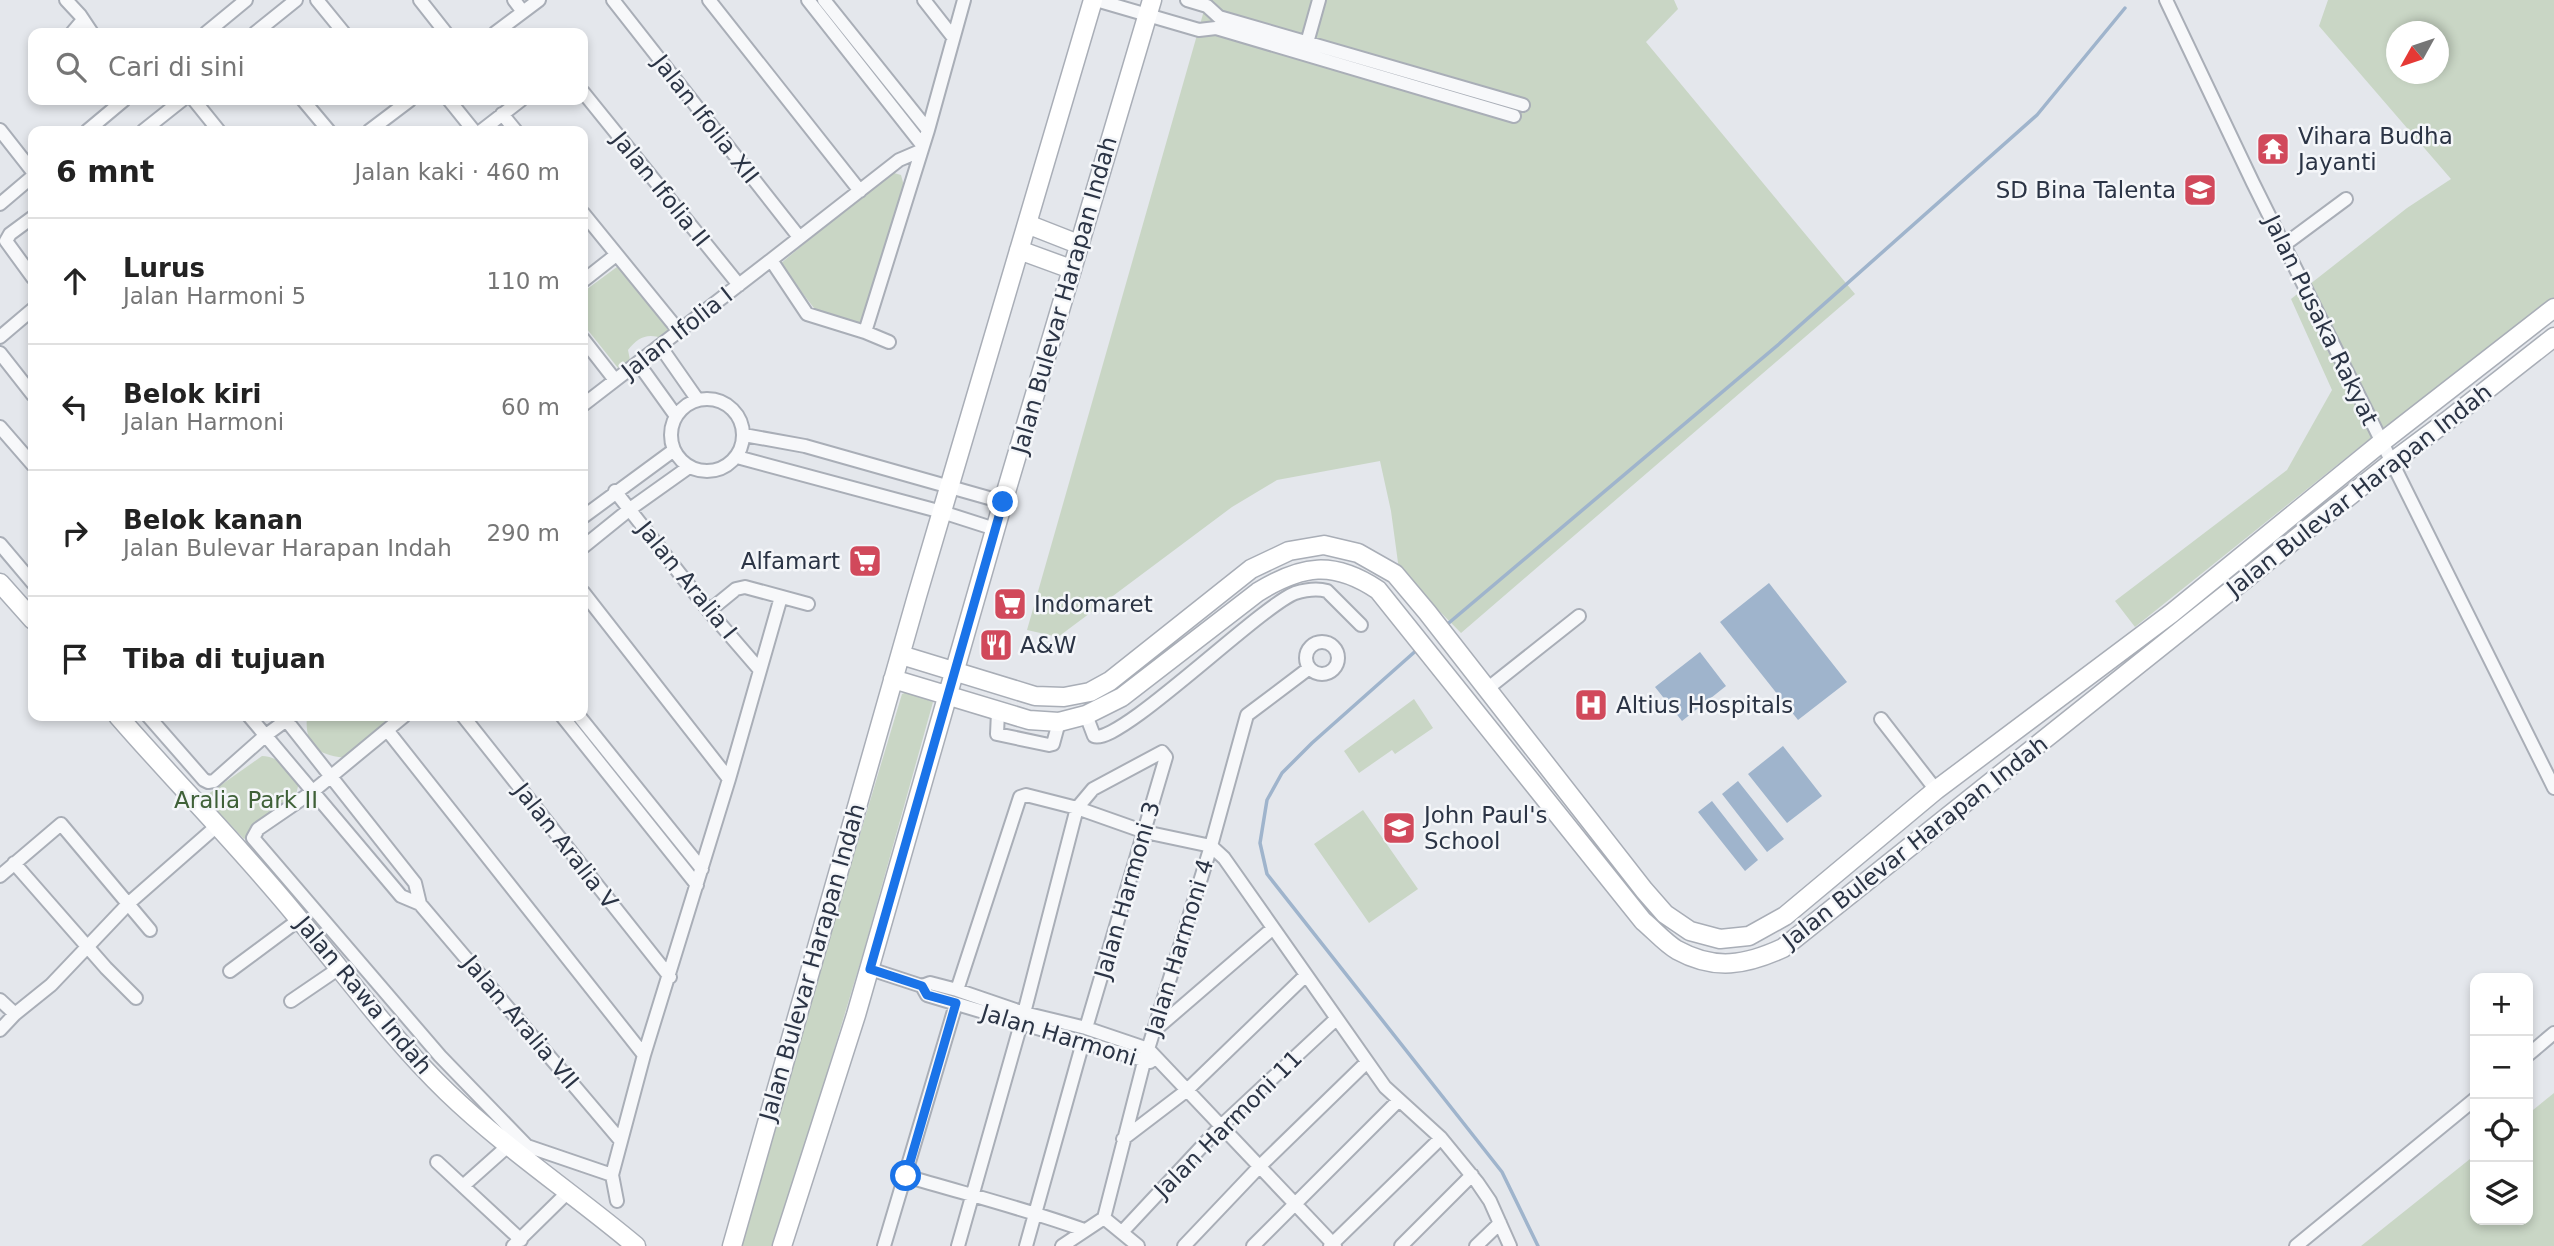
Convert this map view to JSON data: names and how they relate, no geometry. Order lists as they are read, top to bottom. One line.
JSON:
{"streets":{"street":["Jalan Ifolia XII","Jalan Ifolia II","Jalan Bulevar Harapan Indah","Jalan Pusaka Rakyat","Jalan Ifolia I","Jalan Aralia I","Jalan Aralia V","Jalan Harmoni 3","Jalan Harmoni 4","Jalan Rawa Indah","Jalan Aralia VII","Jalan Harmoni","Jalan Harmoni 11"]},"crossings":[["Jalan Ifolia XII","Jalan Ifolia I"],["Jalan Ifolia II","Jalan Ifolia I"],["Jalan Bulevar Harapan Indah","Jalan Pusaka Rakyat"],["Jalan Bulevar Harapan Indah","Jalan Harmoni"],["Jalan Harmoni 3","Jalan Harmoni"],["Jalan Harmoni 4","Jalan Harmoni"]],"parks":["Aralia Park II"],"places":{"temple":["Vihara Budha Jayanti"],"school or university":["SD Bina Talenta","John Paul's School"],"supermarket":["Alfamart","Indomaret"],"restaurant":["A&W"],"hospital":["Altius Hospitals"]},"north":"bottom left","page":{"search":"Cari di sini","heading":["6 mnt","Jalan kaki · 460 m"],"list":[["Lurus","Jalan Harmoni 5","110 m"],["Belok kiri","Jalan Harmoni","60 m"],["Belok kanan","Jalan Bulevar Harapan Indah","290 m"],"Tiba di tujuan"],"map_buttons":["+","−"]}}
